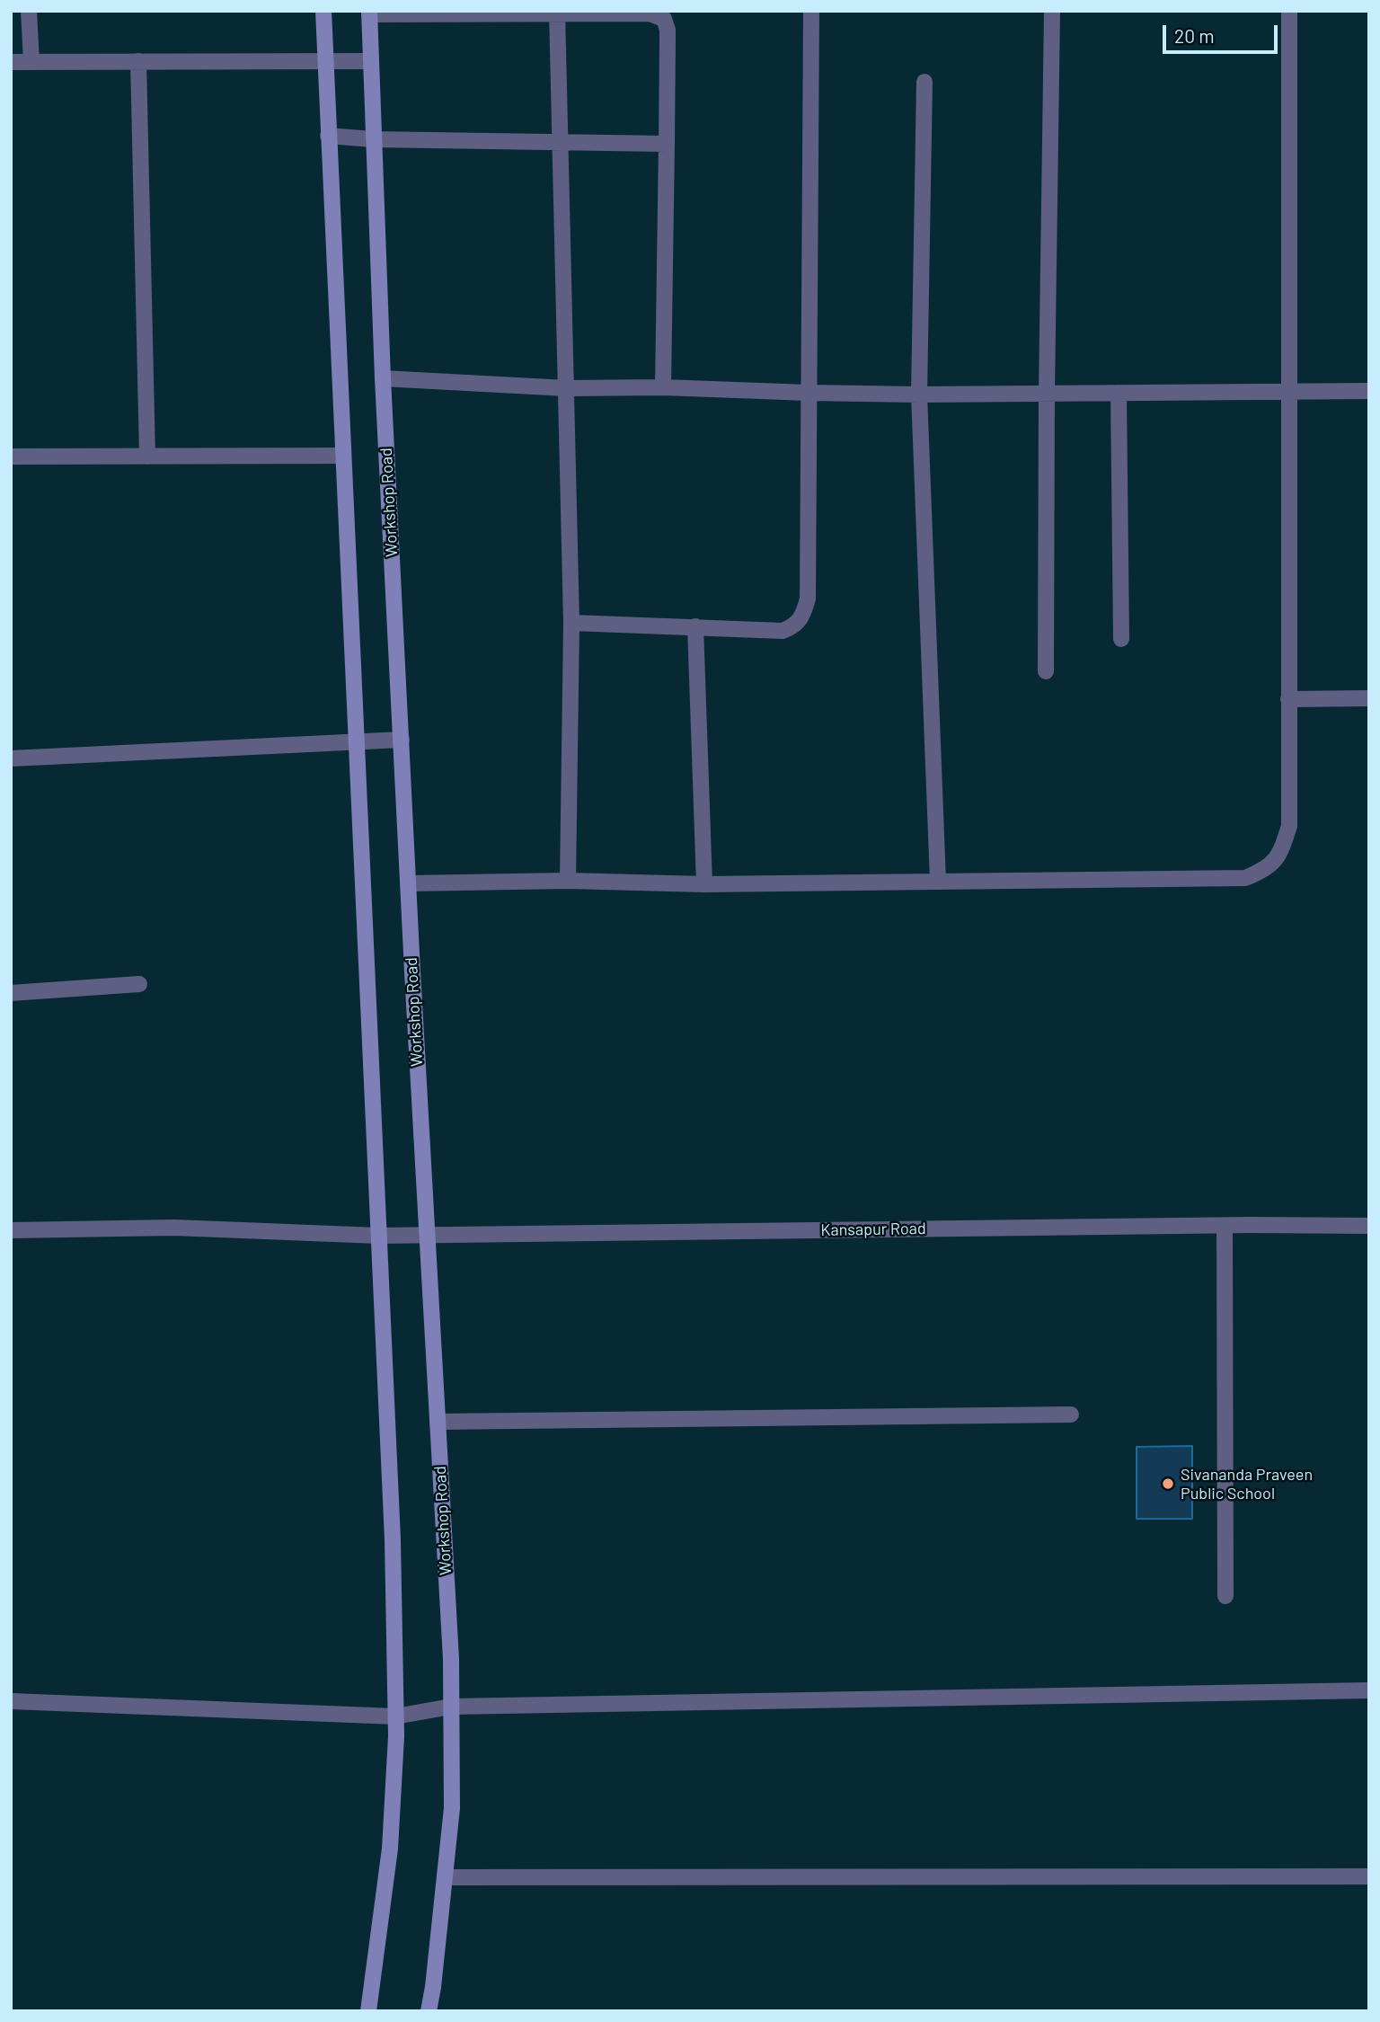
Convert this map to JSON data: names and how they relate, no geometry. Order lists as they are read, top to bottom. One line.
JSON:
{"streets":{"main road":["Workshop Road"],"street":["Kansapur Road"]},"crossings":[["Workshop Road","Kansapur Road"]],"places":["Sivananda Praveen Public School"],"scale_bar":"20 m"}
